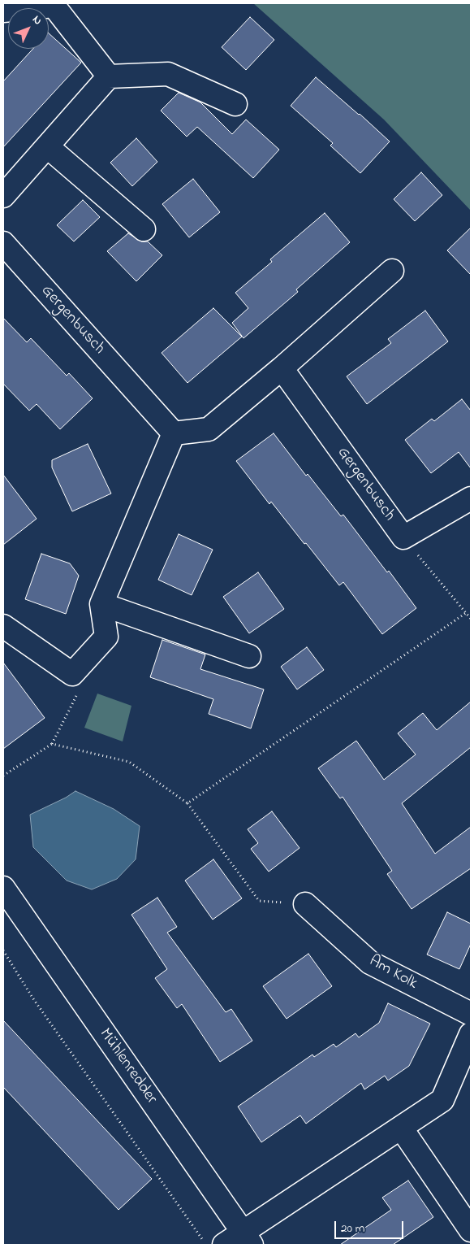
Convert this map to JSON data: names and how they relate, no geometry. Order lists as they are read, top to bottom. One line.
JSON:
{"streets":{"street":["Gergenbusch","Am Kolk","Mühlenredder"]},"scale_bar":"20 m","north":"top right"}
